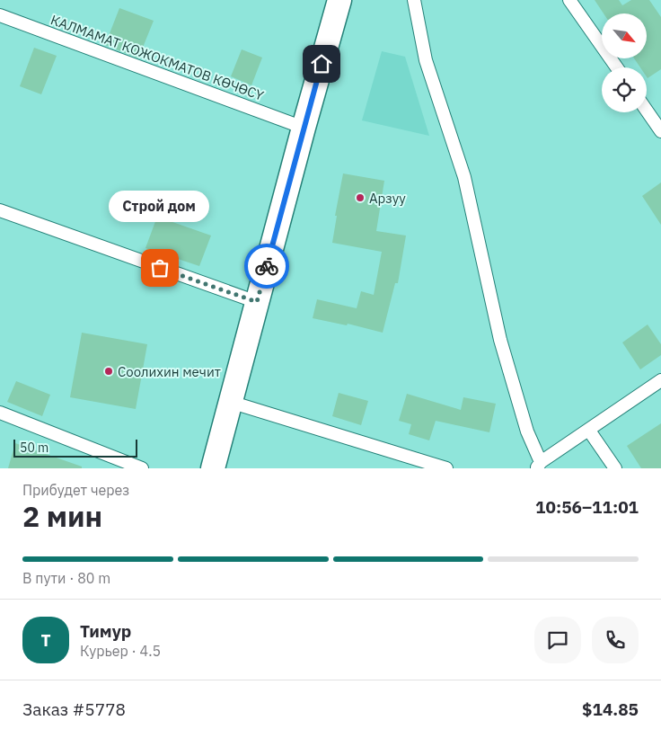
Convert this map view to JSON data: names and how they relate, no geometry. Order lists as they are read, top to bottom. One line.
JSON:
{"streets":{"street":["КАЛМАМАТ КОЖОКМАТОВ КӨЧӨСҮ"]},"places":["Арзуу","Строй дом","Соолихин мечит"],"scale_bar":"50 m","north":"bottom right","page":{"bubble":"Строй дом","scale":"50 m","heading":["2 мин","Прибудет через","10:56–11:01"],"panel":["Тимур","Курьер · 4.5","Заказ #5778","$14.85"],"bar":"В пути · 80 m","round":"Т"}}
